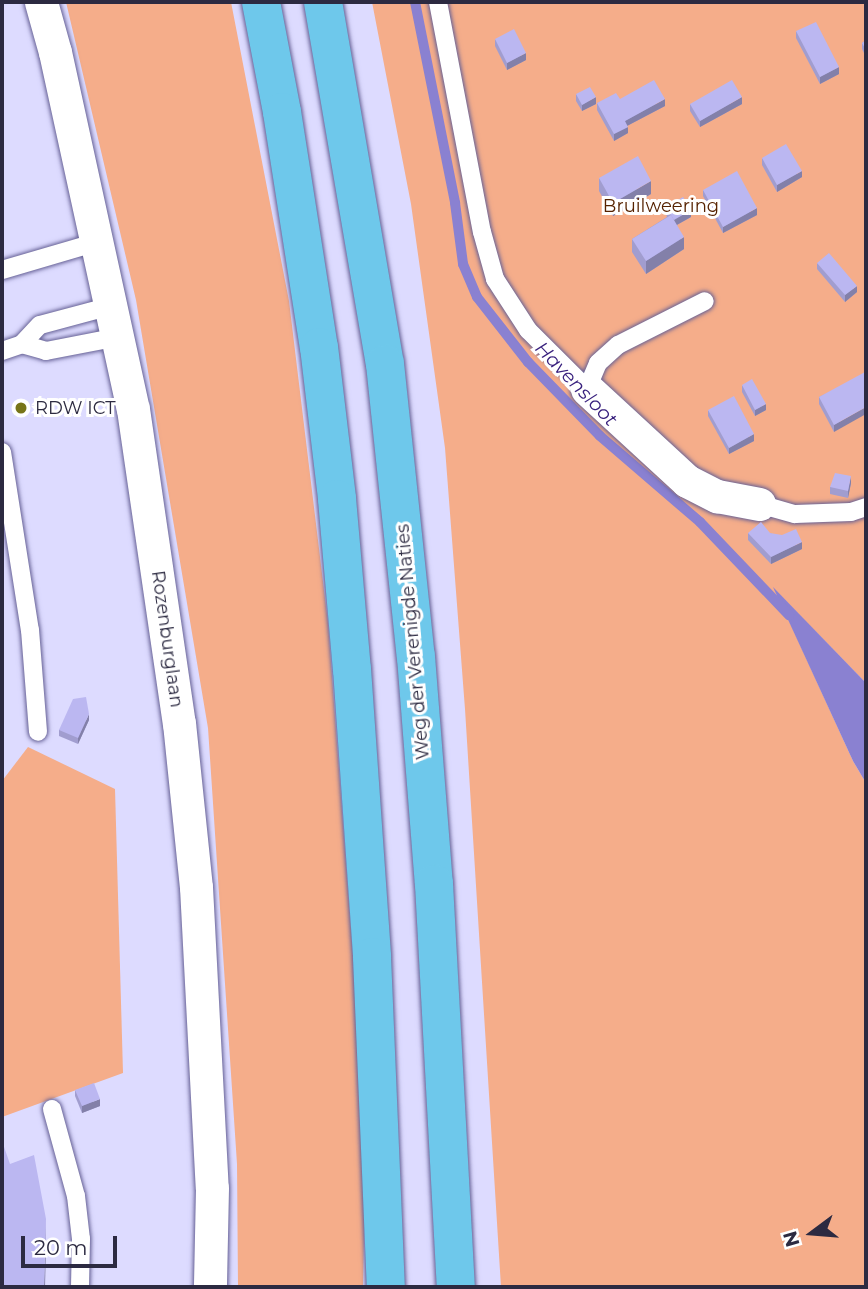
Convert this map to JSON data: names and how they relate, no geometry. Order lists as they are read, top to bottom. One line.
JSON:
{"streets":{"highway":["Weg der Verenigde Naties"],"street":["Rozenburglaan"]},"water":["Havensloot"],"parks":["Bruilweering"],"places":["RDW ICT"],"scale_bar":"20 m","north":"left"}
